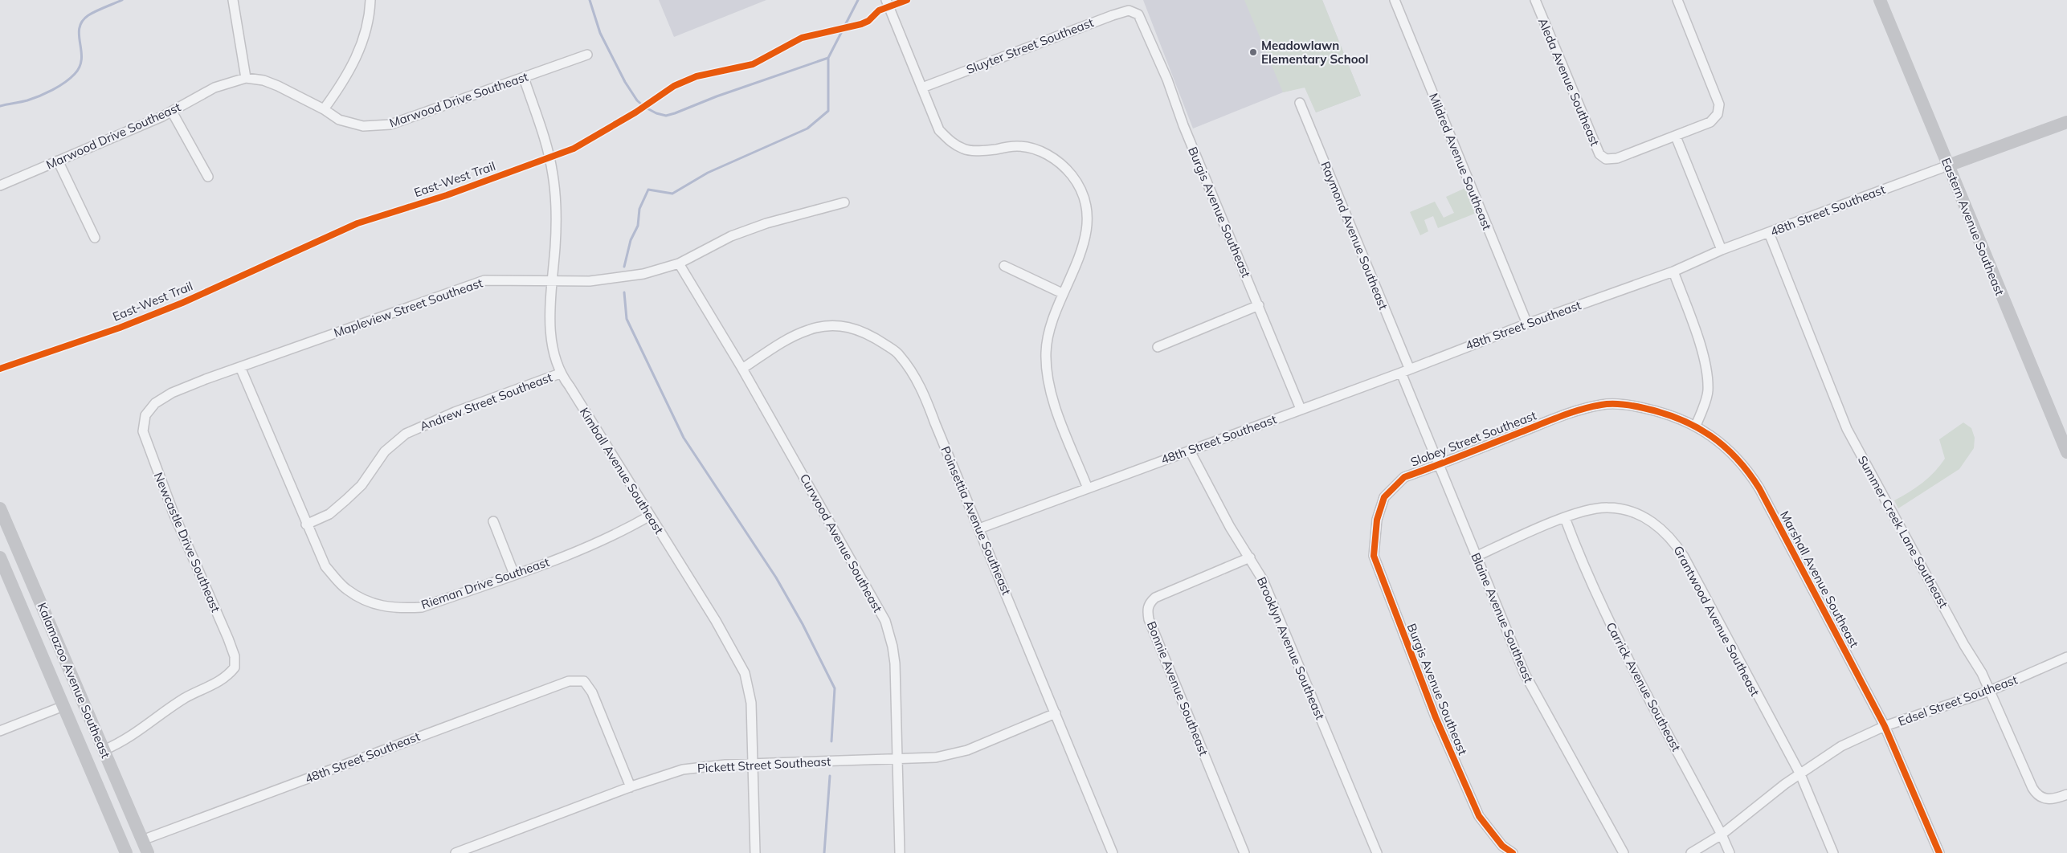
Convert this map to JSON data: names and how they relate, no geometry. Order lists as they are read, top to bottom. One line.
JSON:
{"streets":{"main road":["48th Street Southeast","Eastern Avenue Southeast","Kalamazoo Avenue Southeast"],"street":["Sluyter Street Southeast","Aleda Avenue Southeast","Marwood Drive Southeast","Mildred Avenue Southeast","Burgis Avenue Southeast","Raymond Avenue Southeast","Mapleview Street Southeast","Andrew Street Southeast","Slobey Street Southeast","Kimball Avenue Southeast","Poinsettia Avenue Southeast","Summer Creek Lane Southeast","Newcastle Drive Southeast","Curwood Avenue Southeast","Marshall Avenue Southeast","Rieman Drive Southeast","Blaine Avenue Southeast","Grantwood Avenue Southeast","Brooklyn Avenue Southeast","Carrick Avenue Southeast","Bonnie Avenue Southeast","Edsel Street Southeast","Pickett Street Southeast"],"cycle path":["East-West Trail"]},"crossings":[["Sluyter Street Southeast","Burgis Avenue Southeast"],["Marwood Drive Southeast","Kimball Avenue Southeast"],["Mildred Avenue Southeast","48th Street Southeast"],["48th Street Southeast","Burgis Avenue Southeast"],["48th Street Southeast","Eastern Avenue Southeast"],["48th Street Southeast","Raymond Avenue Southeast"],["48th Street Southeast","Poinsettia Avenue Southeast"],["48th Street Southeast","Summer Creek Lane Southeast"],["48th Street Southeast","Blaine Avenue Southeast"],["48th Street Southeast","Brooklyn Avenue Southeast"],["48th Street Southeast","Kalamazoo Avenue Southeast"],["48th Street Southeast","Pickett Street Southeast"],["Burgis Avenue Southeast","Slobey Street Southeast"],["Raymond Avenue Southeast","Blaine Avenue Southeast"],["Mapleview Street Southeast","Kimball Avenue Southeast"],["Mapleview Street Southeast","Newcastle Drive Southeast"],["Mapleview Street Southeast","Curwood Avenue Southeast"],["Mapleview Street Southeast","Rieman Drive Southeast"],["Andrew Street Southeast","Kimball Avenue Southeast"],["Andrew Street Southeast","Rieman Drive Southeast"],["Slobey Street Southeast","Marshall Avenue Southeast"],["Slobey Street Southeast","Blaine Avenue Southeast"],["Kimball Avenue Southeast","Rieman Drive Southeast"],["Kimball Avenue Southeast","Pickett Street Southeast"],["Poinsettia Avenue Southeast","Curwood Avenue Southeast"],["Poinsettia Avenue Southeast","Pickett Street Southeast"],["Summer Creek Lane Southeast","Edsel Street Southeast"],["Newcastle Drive Southeast","Kalamazoo Avenue Southeast"],["Curwood Avenue Southeast","Pickett Street Southeast"],["Marshall Avenue Southeast","Edsel Street Southeast"],["Blaine Avenue Southeast","Grantwood Avenue Southeast"],["Grantwood Avenue Southeast","Carrick Avenue Southeast"],["Grantwood Avenue Southeast","Edsel Street Southeast"],["Brooklyn Avenue Southeast","Bonnie Avenue Southeast"],["Carrick Avenue Southeast","Edsel Street Southeast"]],"places":["Meadowlawn Elementary School"]}
